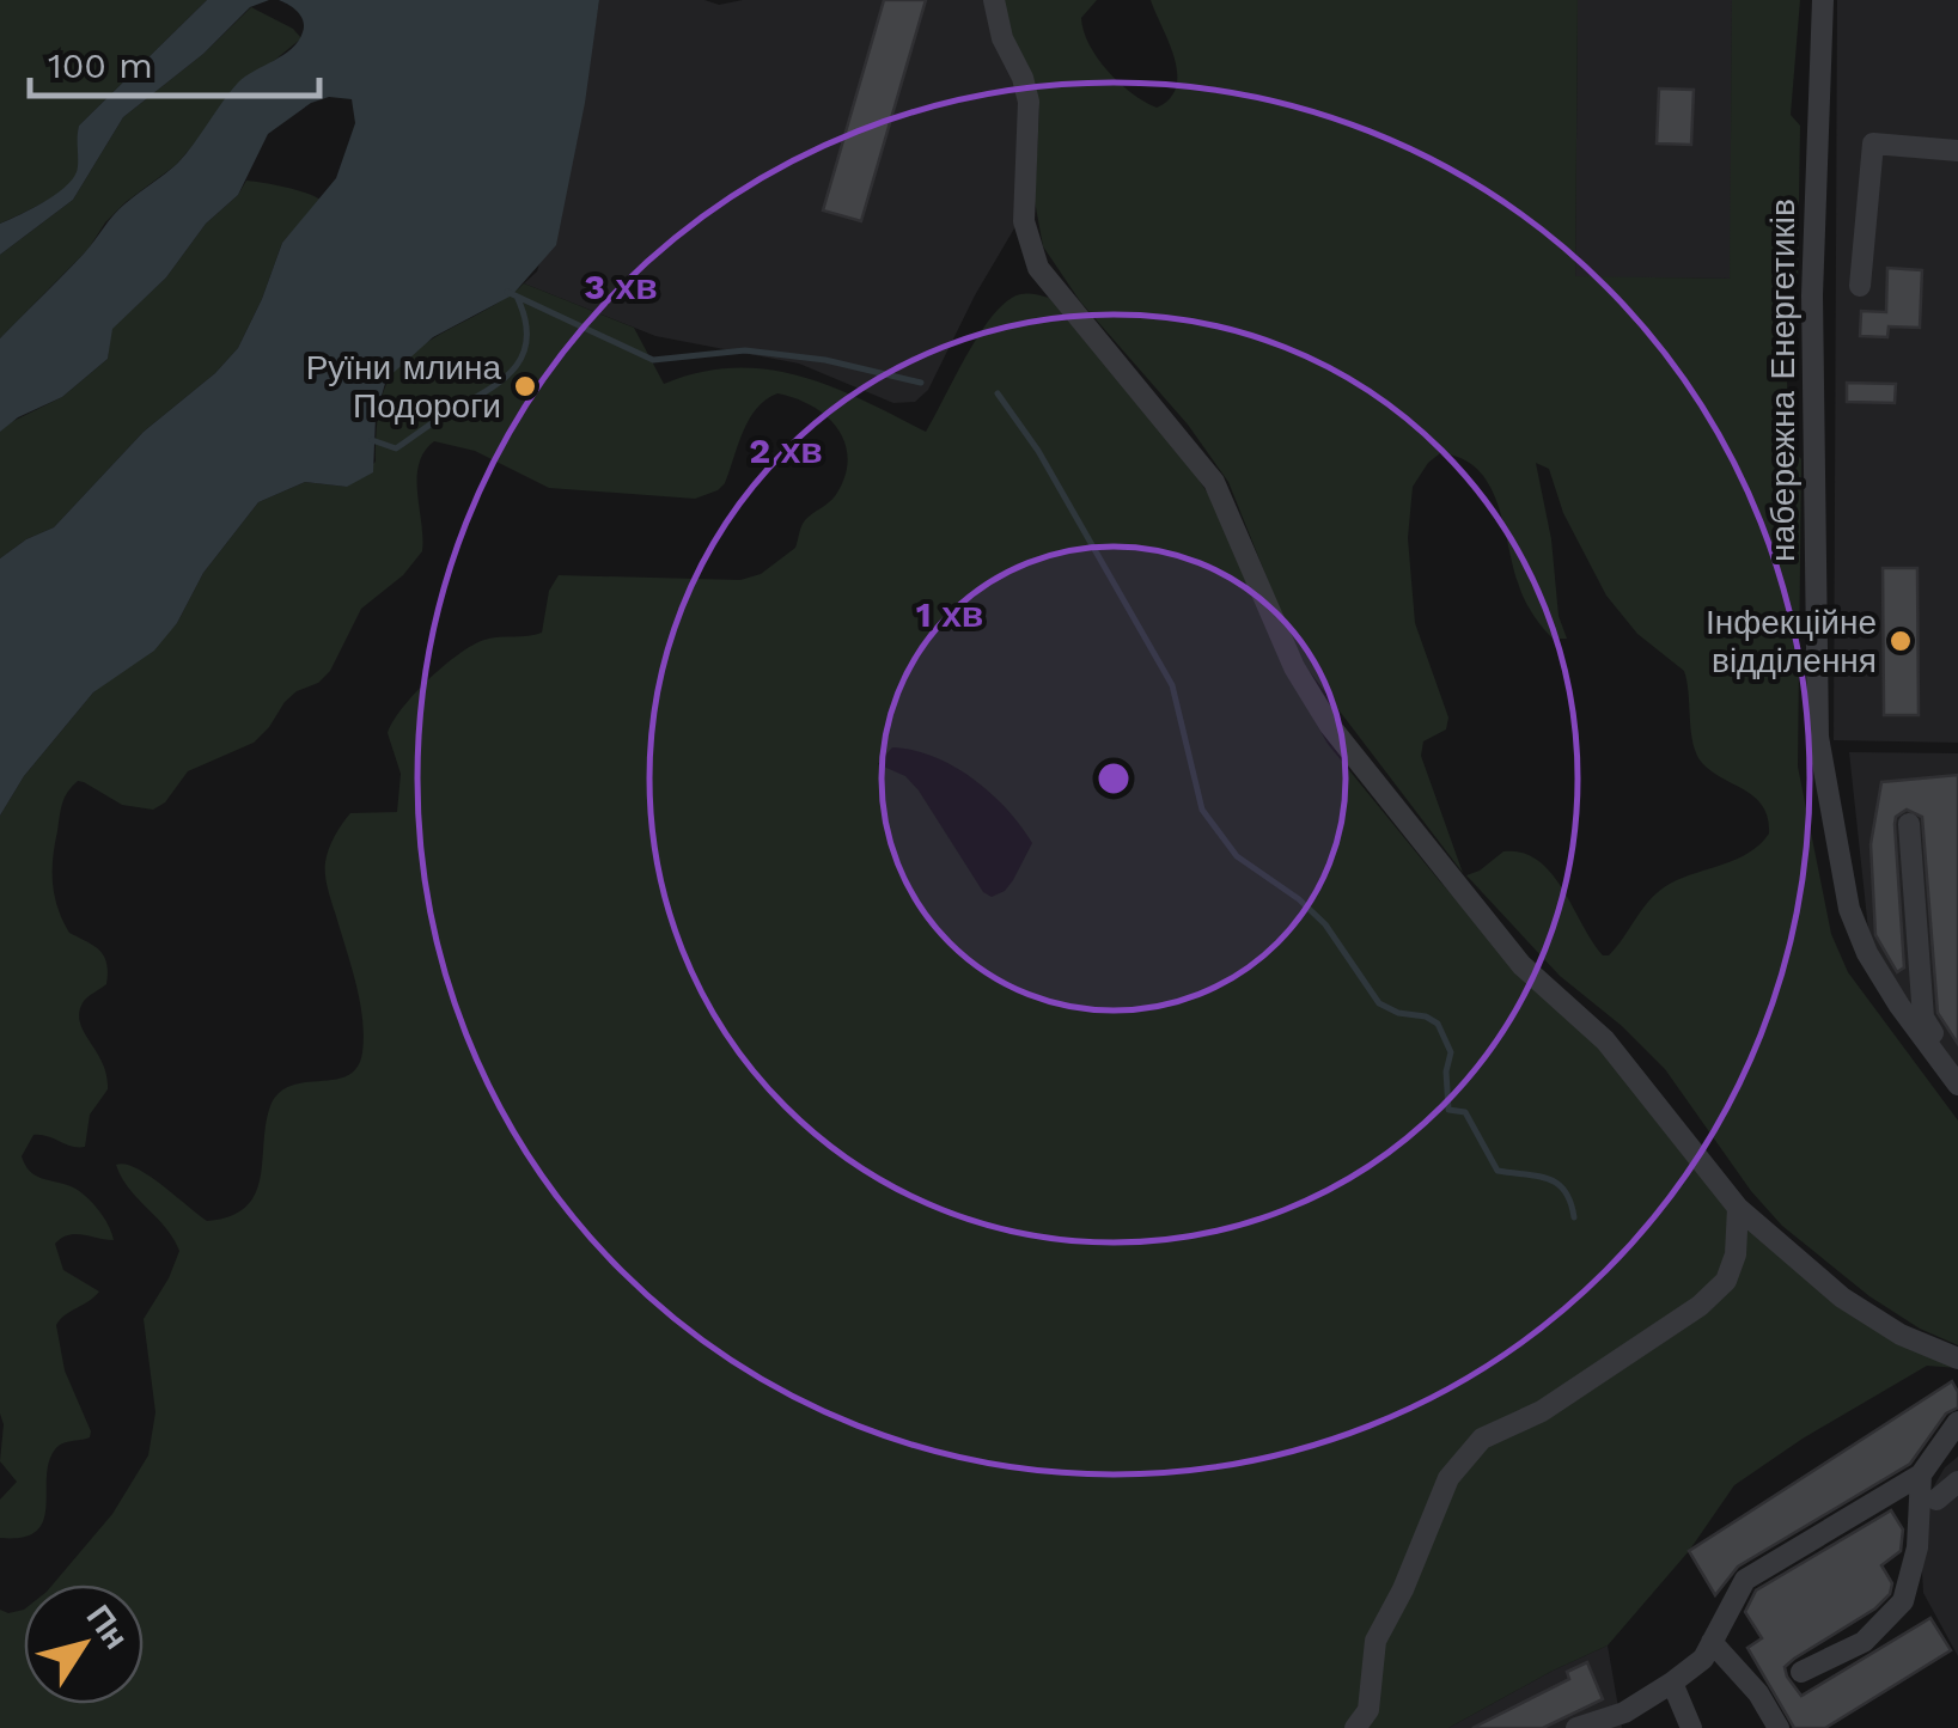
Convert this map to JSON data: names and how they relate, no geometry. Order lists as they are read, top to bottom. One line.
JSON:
{"streets":{"street":["набережна Енергетиків"]},"places":["Руїни млина Подороги","Інфекційне відділення"],"scale_bar":"100 m","north":"top right","rings":["3 хв","2 хв","1 хв"]}
